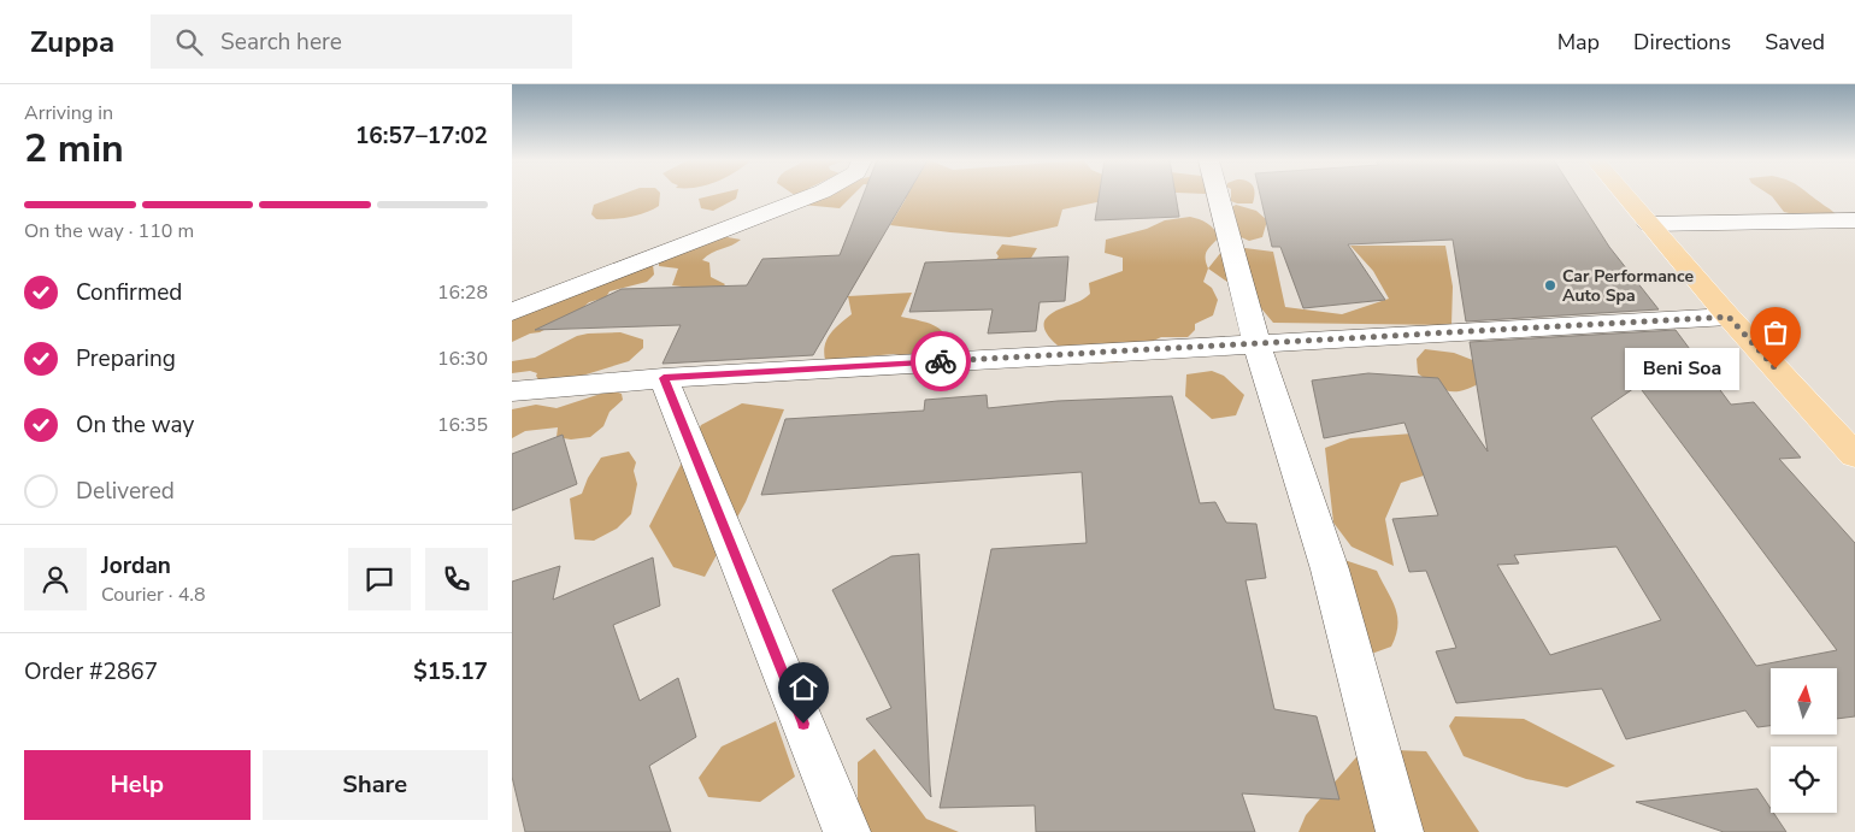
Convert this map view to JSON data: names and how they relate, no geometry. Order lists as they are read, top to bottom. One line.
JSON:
{"places":["Car Performance Auto Spa","Beni Soa"],"north":"top","page":{"header":"Zuppa","search":"Search here","nav":["Map","Directions","Saved"],"heading":["2 min","Arriving in","16:57–17:02"],"panel":["Jordan","Courier · 4.8","Order #2867","$15.17"],"bar":"On the way · 110 m","list":[["Confirmed","16:28"],["Preparing","16:30"],["On the way","16:35"],"Delivered"],"bubble":"Beni Soa","buttons":["Help","Share"]}}
